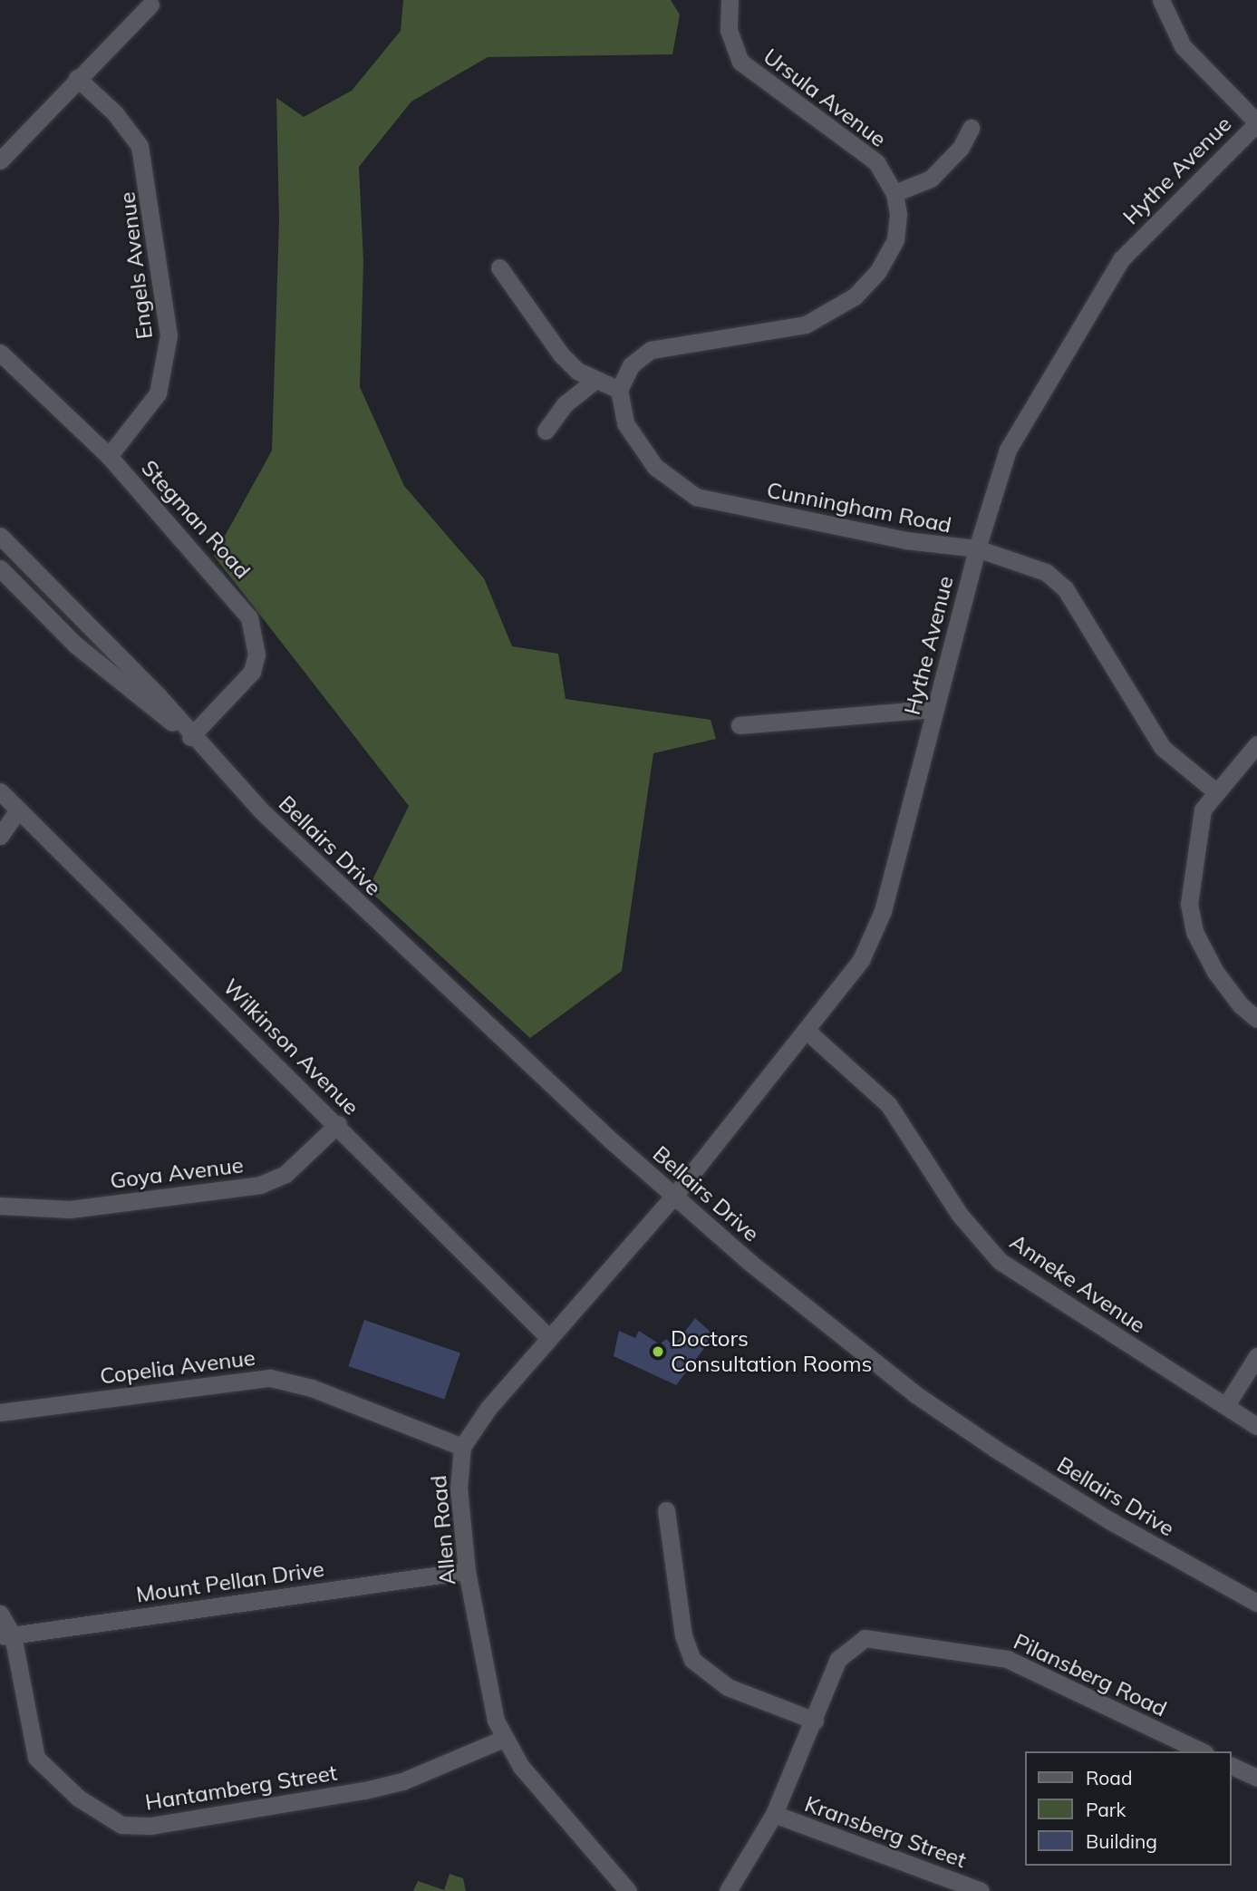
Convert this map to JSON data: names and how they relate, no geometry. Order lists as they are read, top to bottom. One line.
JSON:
{"streets":{"street":["Ursula Avenue","Hythe Avenue","Engels Avenue","Cunningham Road","Stegman Road","Bellairs Drive","Wilkinson Avenue","Goya Avenue","Anneke Avenue","Copelia Avenue","Allen Road","Mount Pellan Drive","Pilansberg Road","Hantamberg Street","Kransberg Street"]},"crossings":[["Hythe Avenue","Cunningham Road"],["Hythe Avenue","Bellairs Drive"],["Hythe Avenue","Anneke Avenue"],["Hythe Avenue","Allen Road"],["Engels Avenue","Stegman Road"],["Stegman Road","Bellairs Drive"],["Bellairs Drive","Allen Road"],["Wilkinson Avenue","Goya Avenue"],["Wilkinson Avenue","Allen Road"],["Copelia Avenue","Allen Road"],["Allen Road","Mount Pellan Drive"],["Allen Road","Hantamberg Street"],["Mount Pellan Drive","Hantamberg Street"],["Pilansberg Road","Kransberg Street"]],"places":["Doctors Consultation Rooms"],"legend":["Road","Park","Building"]}
